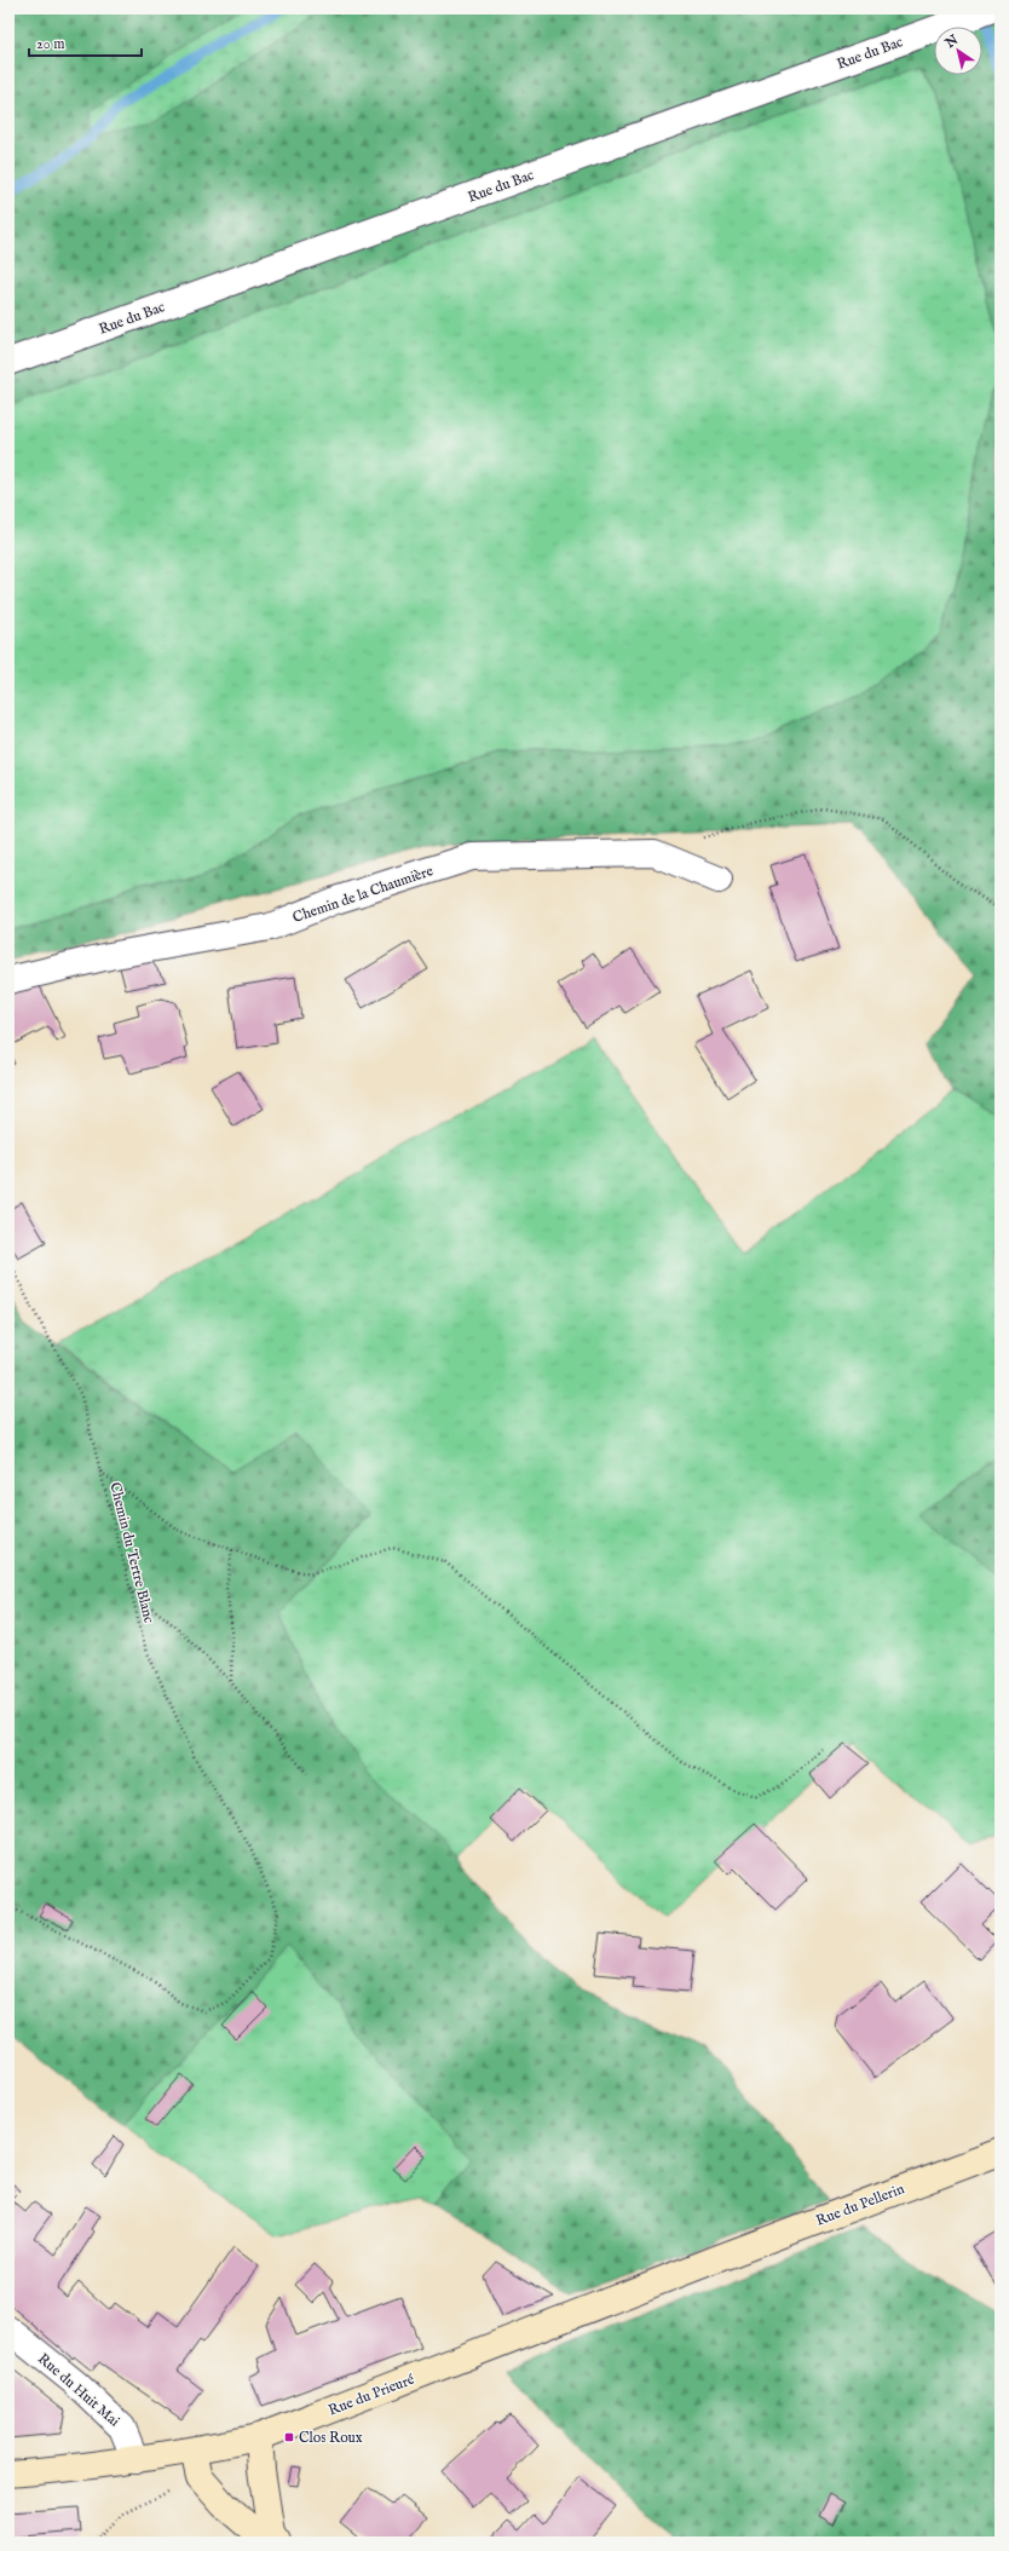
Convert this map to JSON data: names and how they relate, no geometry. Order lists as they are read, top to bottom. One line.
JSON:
{"streets":{"main road":["Rue du Pellerin","Rue du Prieuré"],"street":["Rue du Bac","Chemin de la Chaumière","Rue du Huit Mai"],"path":["Chemin du Tertre Blanc"]},"crossings":[["Rue du Pellerin","Rue du Prieuré"],["Rue du Huit Mai","Rue du Prieuré"]],"places":{"transit":["Clos Roux"]},"scale_bar":"20 m","north":"top left"}
